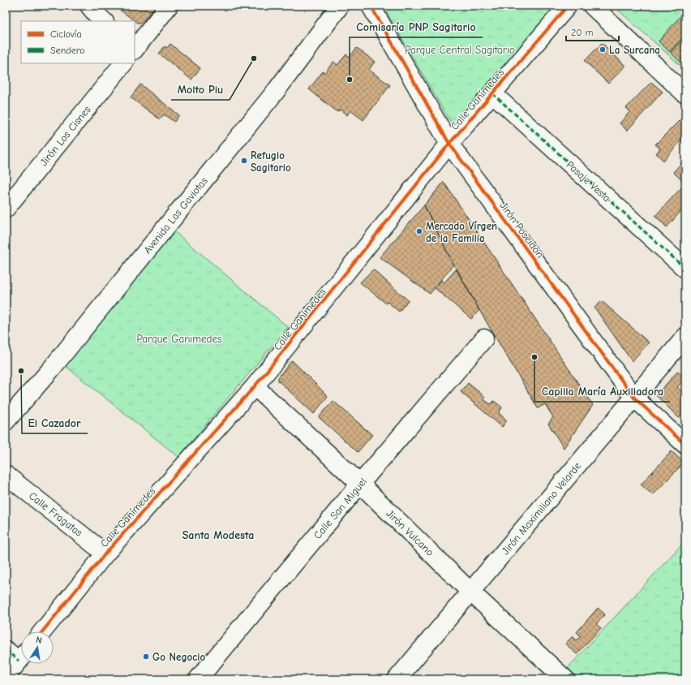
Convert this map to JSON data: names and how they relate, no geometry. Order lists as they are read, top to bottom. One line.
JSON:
{"streets":{"street":["Calle Ganímedes","Jirón Los Cisnes","Pasaje Vesta","Avenida Las Gaviotas","Jirón Poseidón","Calle San Miguel","Jirón Maximiliano Velarde","Calle Fragatas","Jirón Vulcano"]},"crossings":[["Calle Ganímedes","Pasaje Vesta"],["Calle Ganímedes","Jirón Poseidón"],["Calle Ganímedes","Calle Fragatas"],["Calle Ganímedes","Jirón Vulcano"],["Jirón Poseidón","Jirón Maximiliano Velarde"],["Calle San Miguel","Jirón Vulcano"],["Jirón Maximiliano Velarde","Jirón Vulcano"]],"districts":["Santa Modesta"],"parks":["Parque Central Sagitario","Parque Ganimedes"],"places":["La Surcana","Molto Piu","Comisaría PNP Sagitario","Refugio Sagitario","Mercado Vírgen de la Familia","Capilla María Auxiliadora","El Cazador","Go Negocio"],"legend":["Ciclovía","Sendero"],"scale_bar":"20 m","north":"top"}
